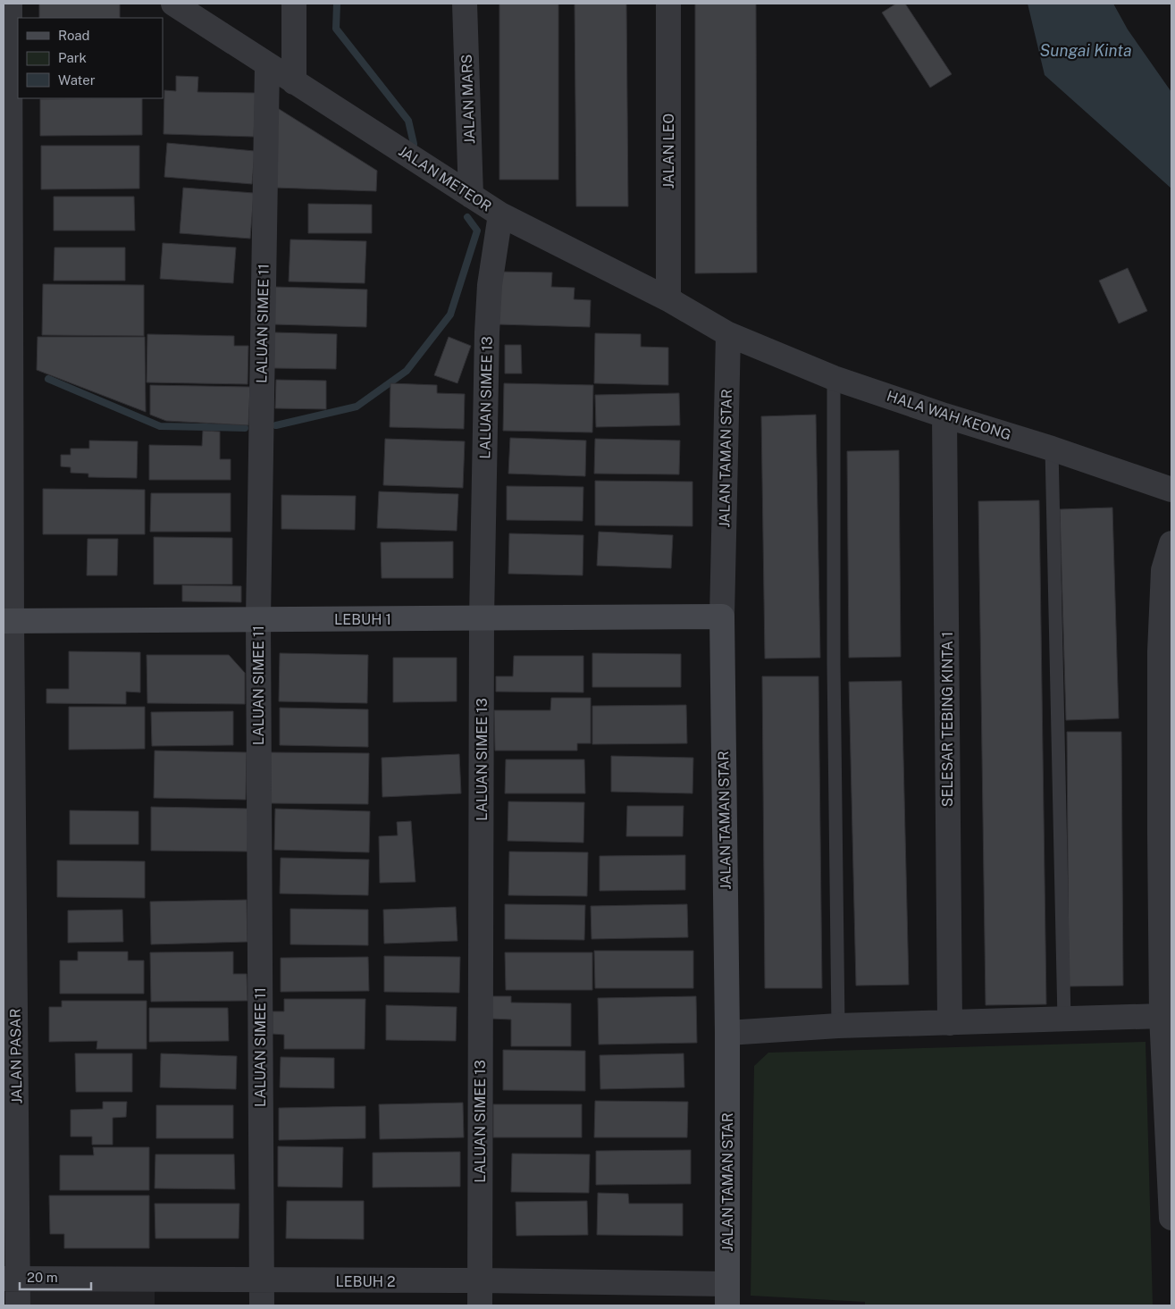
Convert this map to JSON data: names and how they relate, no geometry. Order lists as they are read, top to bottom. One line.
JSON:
{"streets":{"street":["JALAN MARS","JALAN LEO","JALAN METEOR","LALUAN SIMEE 11","LALUAN SIMEE 13","HALA WAH KEONG","JALAN TAMAN STAR","LEBUH 1","SELESAR TEBING KINTA 1","JALAN PASAR","LEBUH 2"]},"crossings":[["JALAN MARS","JALAN METEOR"],["JALAN LEO","JALAN METEOR"],["JALAN METEOR","LALUAN SIMEE 11"],["JALAN METEOR","LALUAN SIMEE 13"],["JALAN METEOR","HALA WAH KEONG"],["JALAN METEOR","JALAN TAMAN STAR"],["LALUAN SIMEE 11","LEBUH 1"],["LALUAN SIMEE 11","LEBUH 2"],["LALUAN SIMEE 13","LEBUH 1"],["LALUAN SIMEE 13","LEBUH 2"],["HALA WAH KEONG","JALAN TAMAN STAR"],["HALA WAH KEONG","SELESAR TEBING KINTA 1"],["JALAN TAMAN STAR","LEBUH 1"],["JALAN TAMAN STAR","LEBUH 2"],["LEBUH 1","JALAN PASAR"],["JALAN PASAR","LEBUH 2"]],"water":["Sungai Kinta"],"legend":["Road","Park","Water"],"scale_bar":"20 m"}
